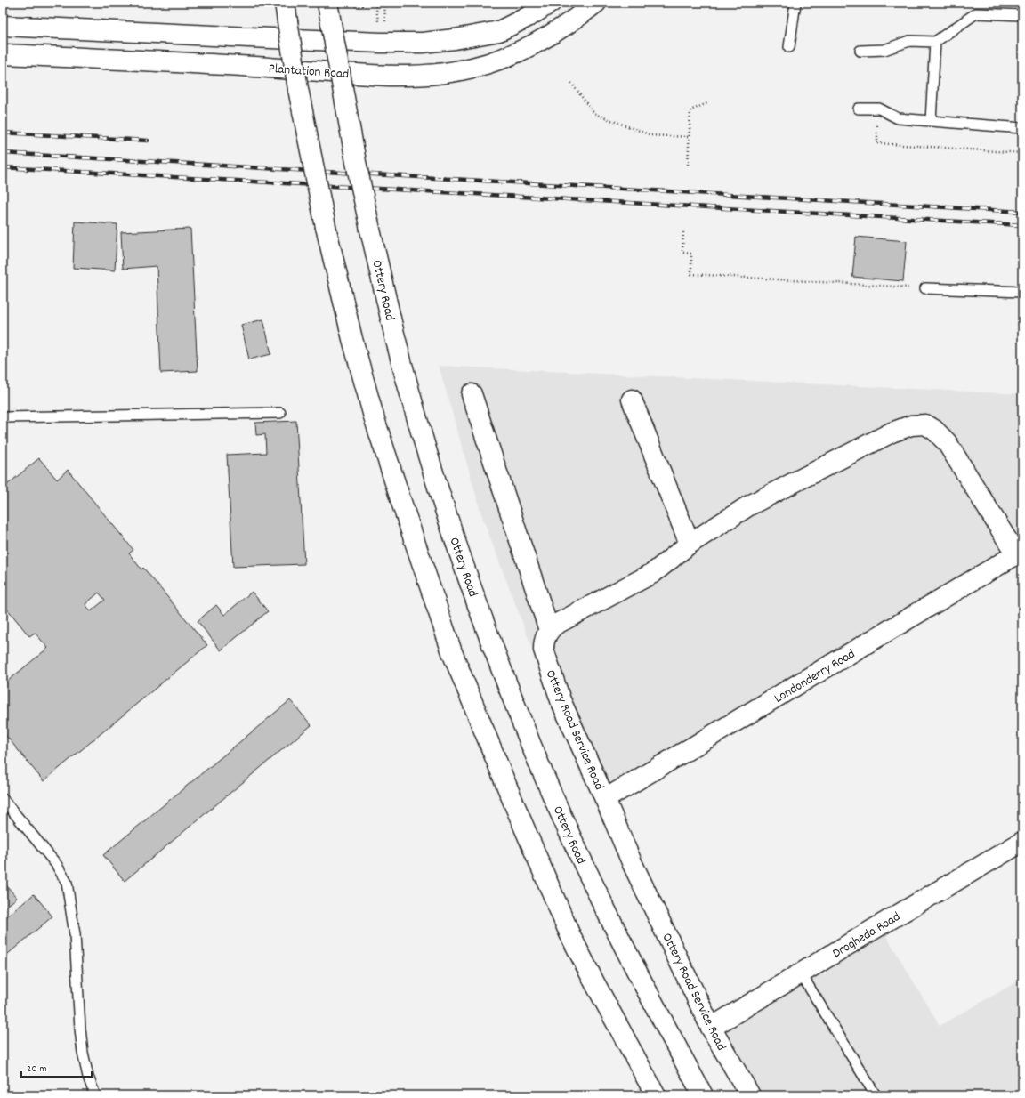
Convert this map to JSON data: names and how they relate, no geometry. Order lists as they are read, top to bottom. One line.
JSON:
{"streets":{"street":["Plantation Road","Ottery Road","Londonderry Road","Ottery Road Service Road","Drogheda Road"]},"crossings":[["Londonderry Road","Ottery Road Service Road"],["Ottery Road Service Road","Drogheda Road"]],"scale_bar":"20 m"}
